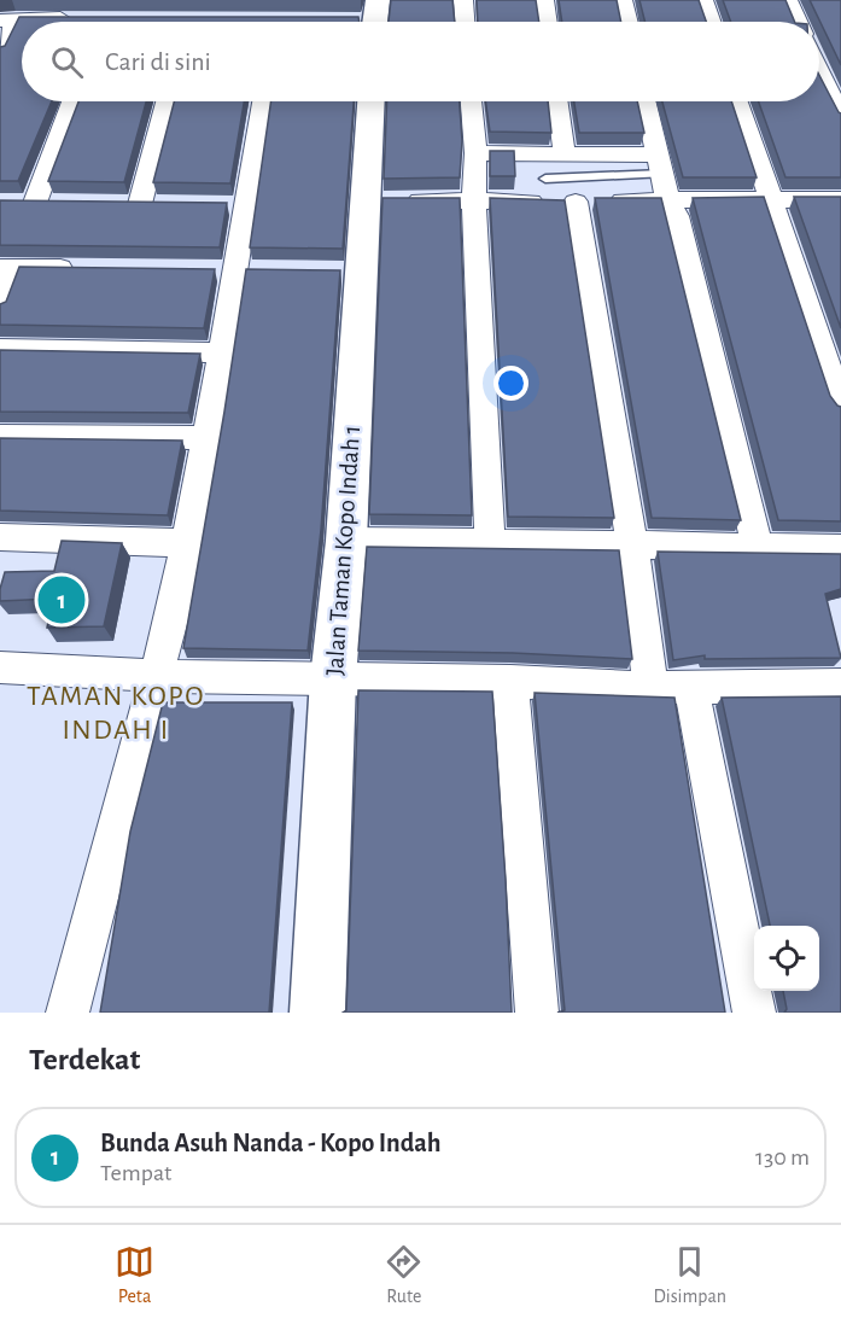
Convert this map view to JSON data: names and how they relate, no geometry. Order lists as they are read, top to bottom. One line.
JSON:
{"streets":{"main road":["Jalan Taman Kopo Indah 1"]},"districts":["TAMAN KOPO INDAH I"],"page":{"search":"Cari di sini","pins":"1","heading":"Terdekat","list":[{"mark":"1","name":"Bunda Asuh Nanda - Kopo Indah","note":"Tempat","value":"130 m"}],"nav":["Peta","Rute","Disimpan"]}}
